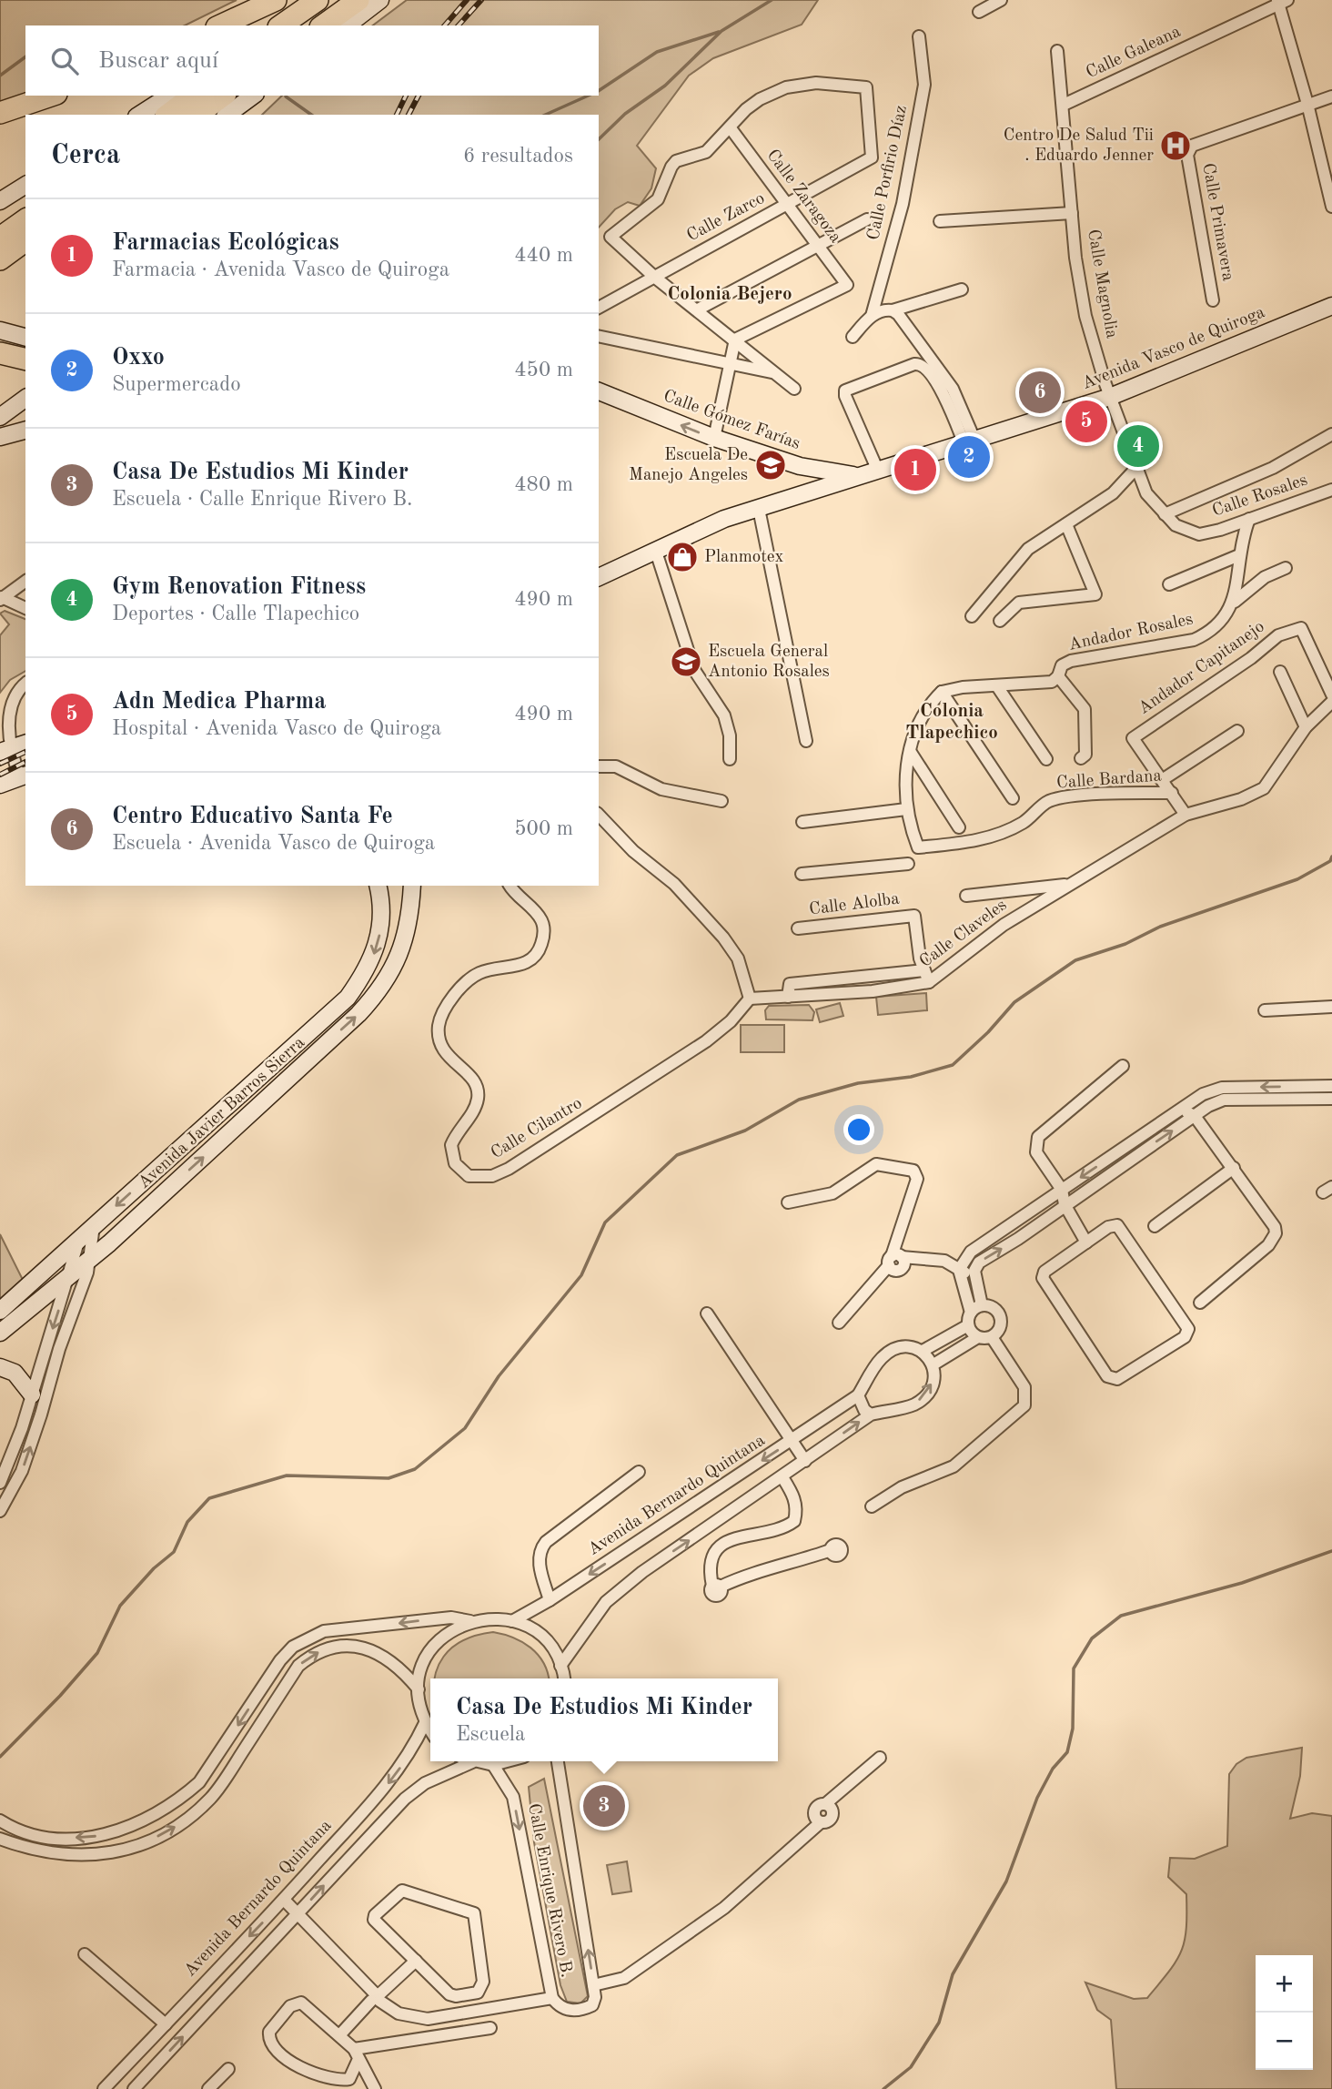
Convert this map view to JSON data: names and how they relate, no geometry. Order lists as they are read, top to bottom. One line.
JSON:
{"streets":{"street":["Calle Galeana","Calle Porfirio Díaz","Calle Zaragoza","Calle Zarco","Calle Primavera","Calle Magnolia","Avenida Vasco de Quiroga","Calle Gómez Farías","Calle Rosales","Andador Rosales","Andador Capitanejo","Calle Bardana","Calle Alolba","Calle Claveles","Avenida Javier Barros Sierra","Calle Cilantro","Avenida Bernardo Quintana","Calle Enrique Rivero B."]},"crossings":[["Calle Galeana","Calle Magnolia"],["Calle Zaragoza","Calle Zarco"],["Calle Magnolia","Avenida Vasco de Quiroga"],["Calle Magnolia","Calle Rosales"],["Avenida Vasco de Quiroga","Calle Gómez Farías"],["Calle Claveles","Calle Cilantro"]],"districts":["Colonia Bejero","Colonia Tlapechico"],"places":{"hospital":["Centro De Salud Tii . Eduardo Jenner"],"school or university":["Escuela De Manejo Angeles","Escuela General Antonio Rosales"],"shop":["Planmotex"]},"page":{"search":"Buscar aquí","heading":["Cerca","6 resultados"],"list":[{"mark":"1","name":"Farmacias Ecológicas","note":"Farmacia · Avenida Vasco de Quiroga","value":"440 m"},{"mark":"2","name":"Oxxo","note":"Supermercado","value":"450 m"},{"mark":"3","name":"Casa De Estudios Mi Kinder","note":"Escuela · Calle Enrique Rivero B.","value":"480 m"},{"mark":"4","name":"Gym Renovation Fitness","note":"Deportes · Calle Tlapechico","value":"490 m"},{"mark":"5","name":"Adn Medica Pharma","note":"Hospital · Avenida Vasco de Quiroga","value":"490 m"},{"mark":"6","name":"Centro Educativo Santa Fe","note":"Escuela · Avenida Vasco de Quiroga","value":"500 m"}],"pins":["6","5","4","2","1","3"],"popup":["Casa De Estudios Mi Kinder","Escuela"],"map_buttons":["+","−"]}}
